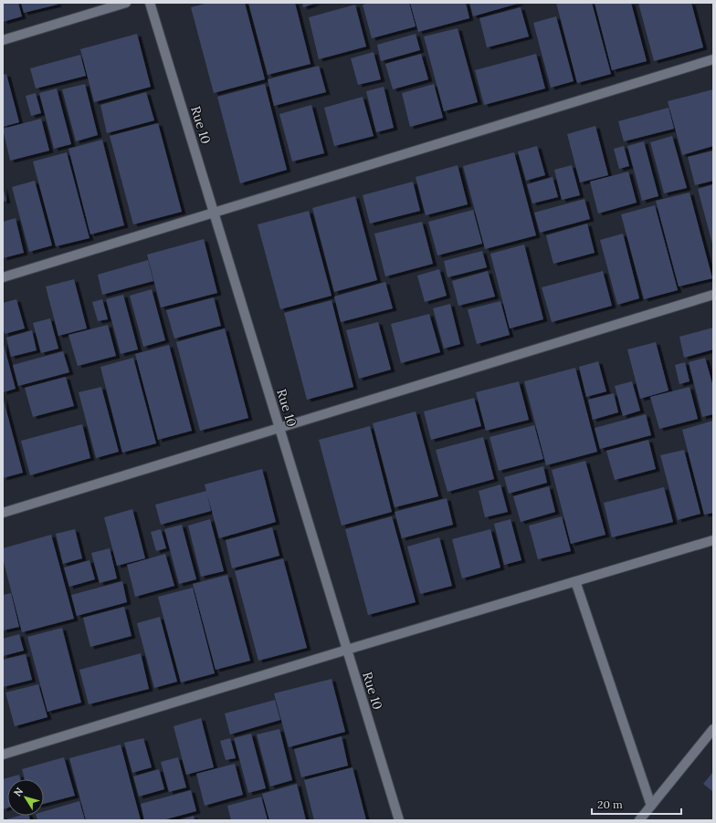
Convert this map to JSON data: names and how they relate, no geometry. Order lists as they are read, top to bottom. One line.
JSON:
{"streets":{"street":["Rue 10"]},"scale_bar":"20 m","north":"top left"}
